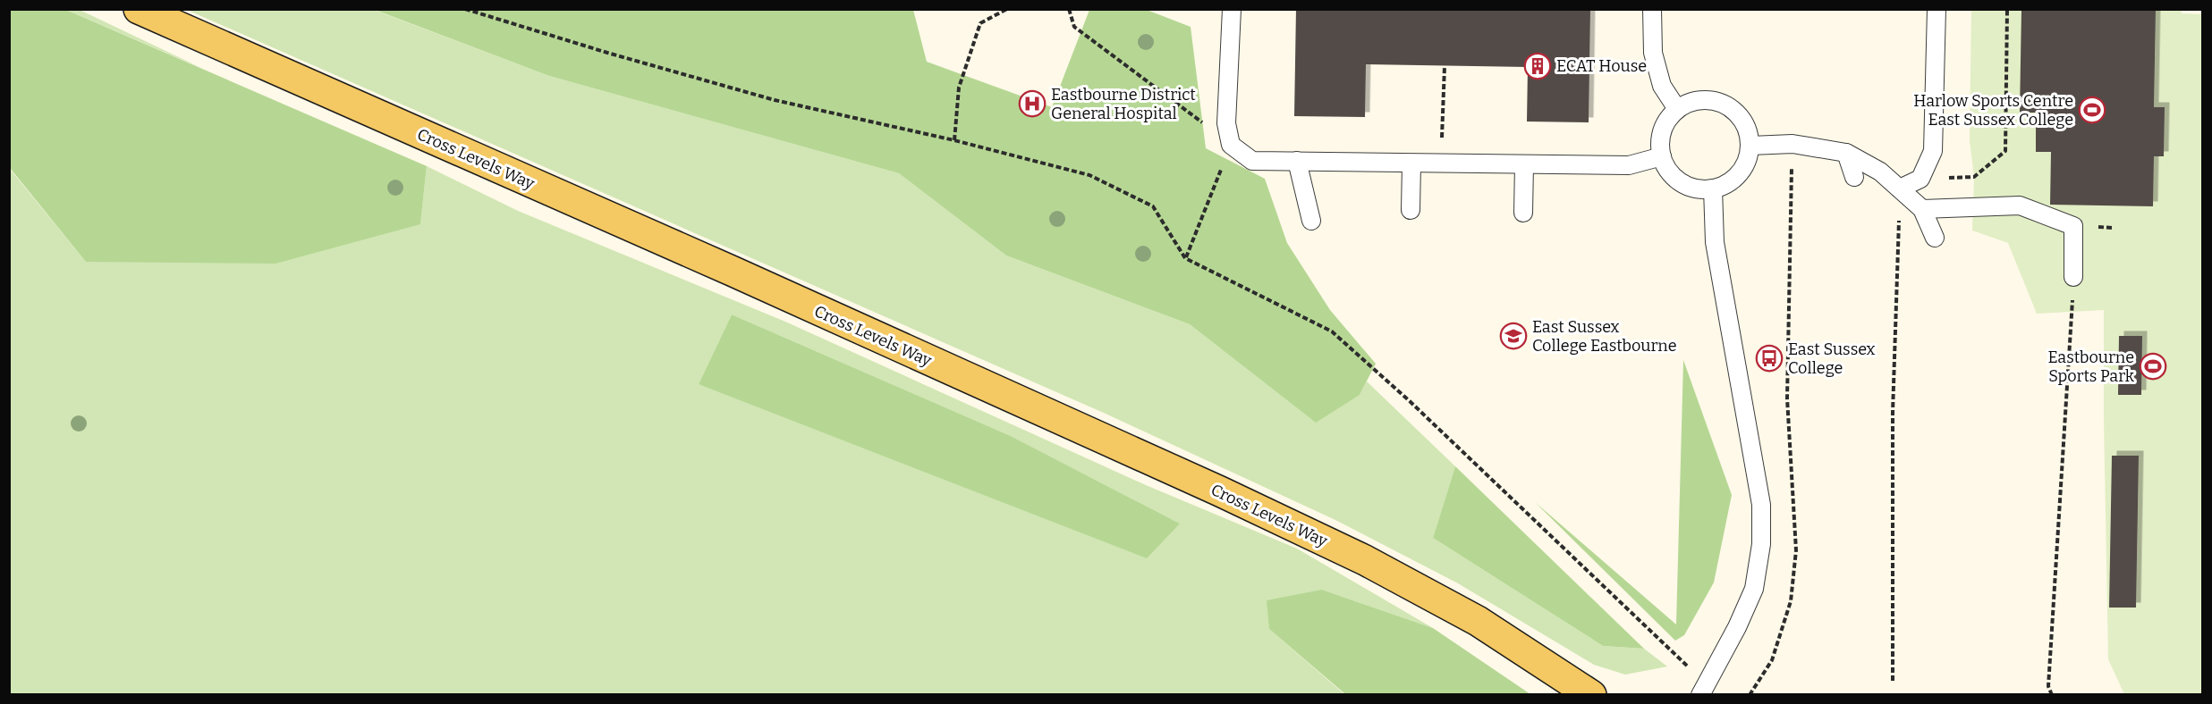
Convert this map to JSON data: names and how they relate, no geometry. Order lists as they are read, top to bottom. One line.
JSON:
{"streets":{"main road":["Cross Levels Way"]},"places":{"building":["ECAT House"],"hospital":["Eastbourne District General Hospital"],"sports":["Harlow Sports Centre East Sussex College","Eastbourne Sports Park"],"school or university":["East Sussex College Eastbourne"],"bus stop":["East Sussex College"]}}
